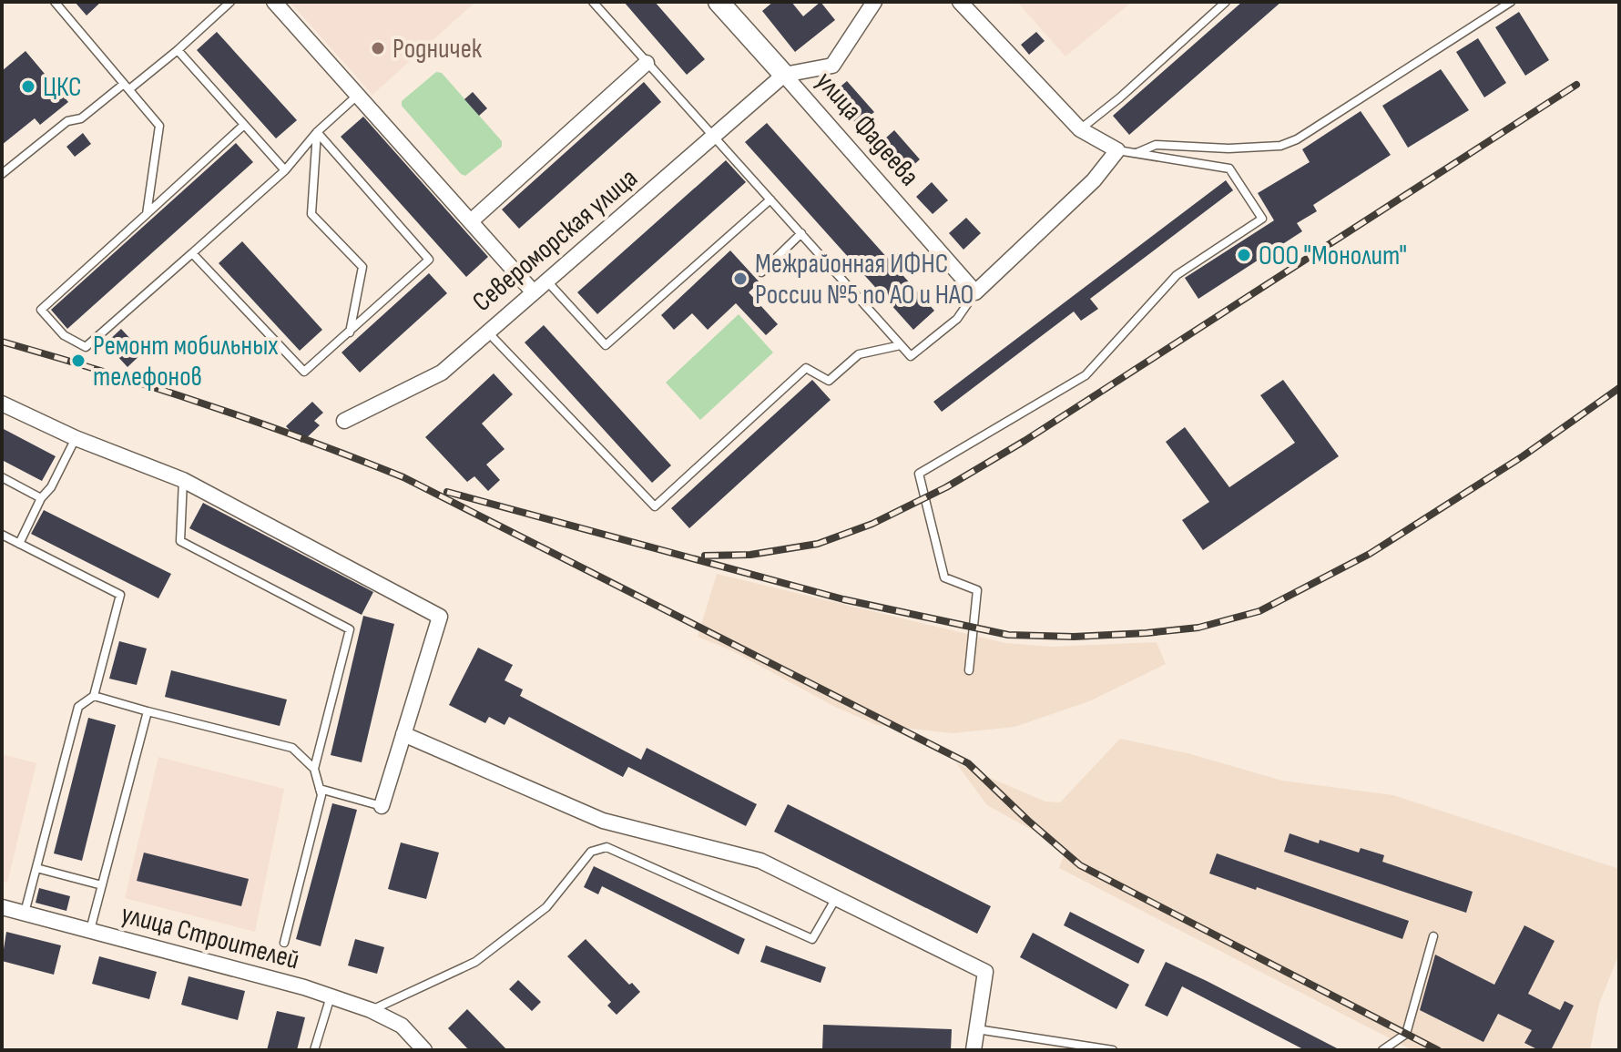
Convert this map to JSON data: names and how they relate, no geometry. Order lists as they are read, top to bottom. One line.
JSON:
{"streets":{"street":["улица Фадеева","Североморская улица","улица Строителей"]},"crossings":[["улица Фадеева","Североморская улица"]],"places":["Родничек","ЦКС","ООО \"Монолит\"","Межрайонная ИФНС России №5 по АО и НАО","Ремонт мобильных телефонов"]}
